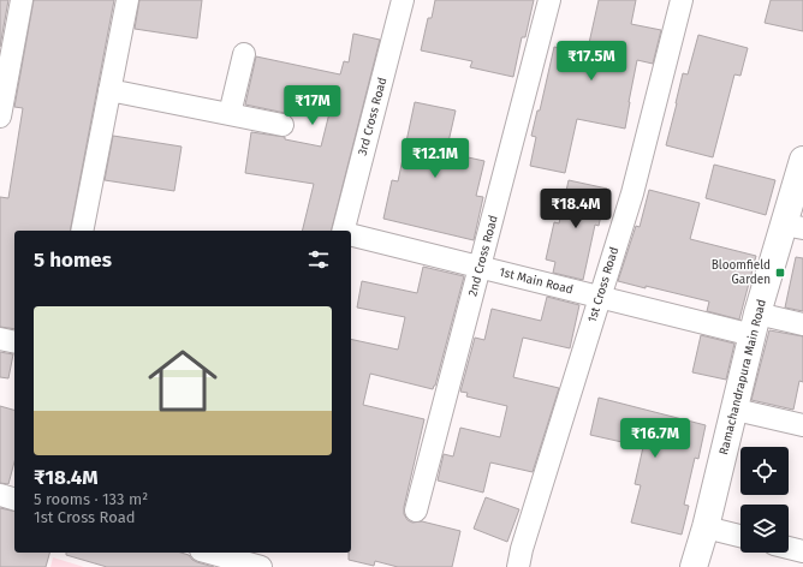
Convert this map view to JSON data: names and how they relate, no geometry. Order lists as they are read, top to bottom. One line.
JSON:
{"streets":{"street":["3rd Cross Road","2nd Cross Road","1st Main Road","1st Cross Road","Ramachandrapura Main Road"]},"crossings":[["2nd Cross Road","1st Main Road"],["1st Main Road","1st Cross Road"],["1st Main Road","Ramachandrapura Main Road"]],"places":{"transit":["Bloomfield Garden"]},"page":{"price":["₹17.5M","₹17M","₹12.1M","₹18.4M","₹16.7M"],"heading":"5 homes","list":[{"name":"₹18.4M","note":"5 rooms · 133 m² · 1st Cross Road"}]}}
